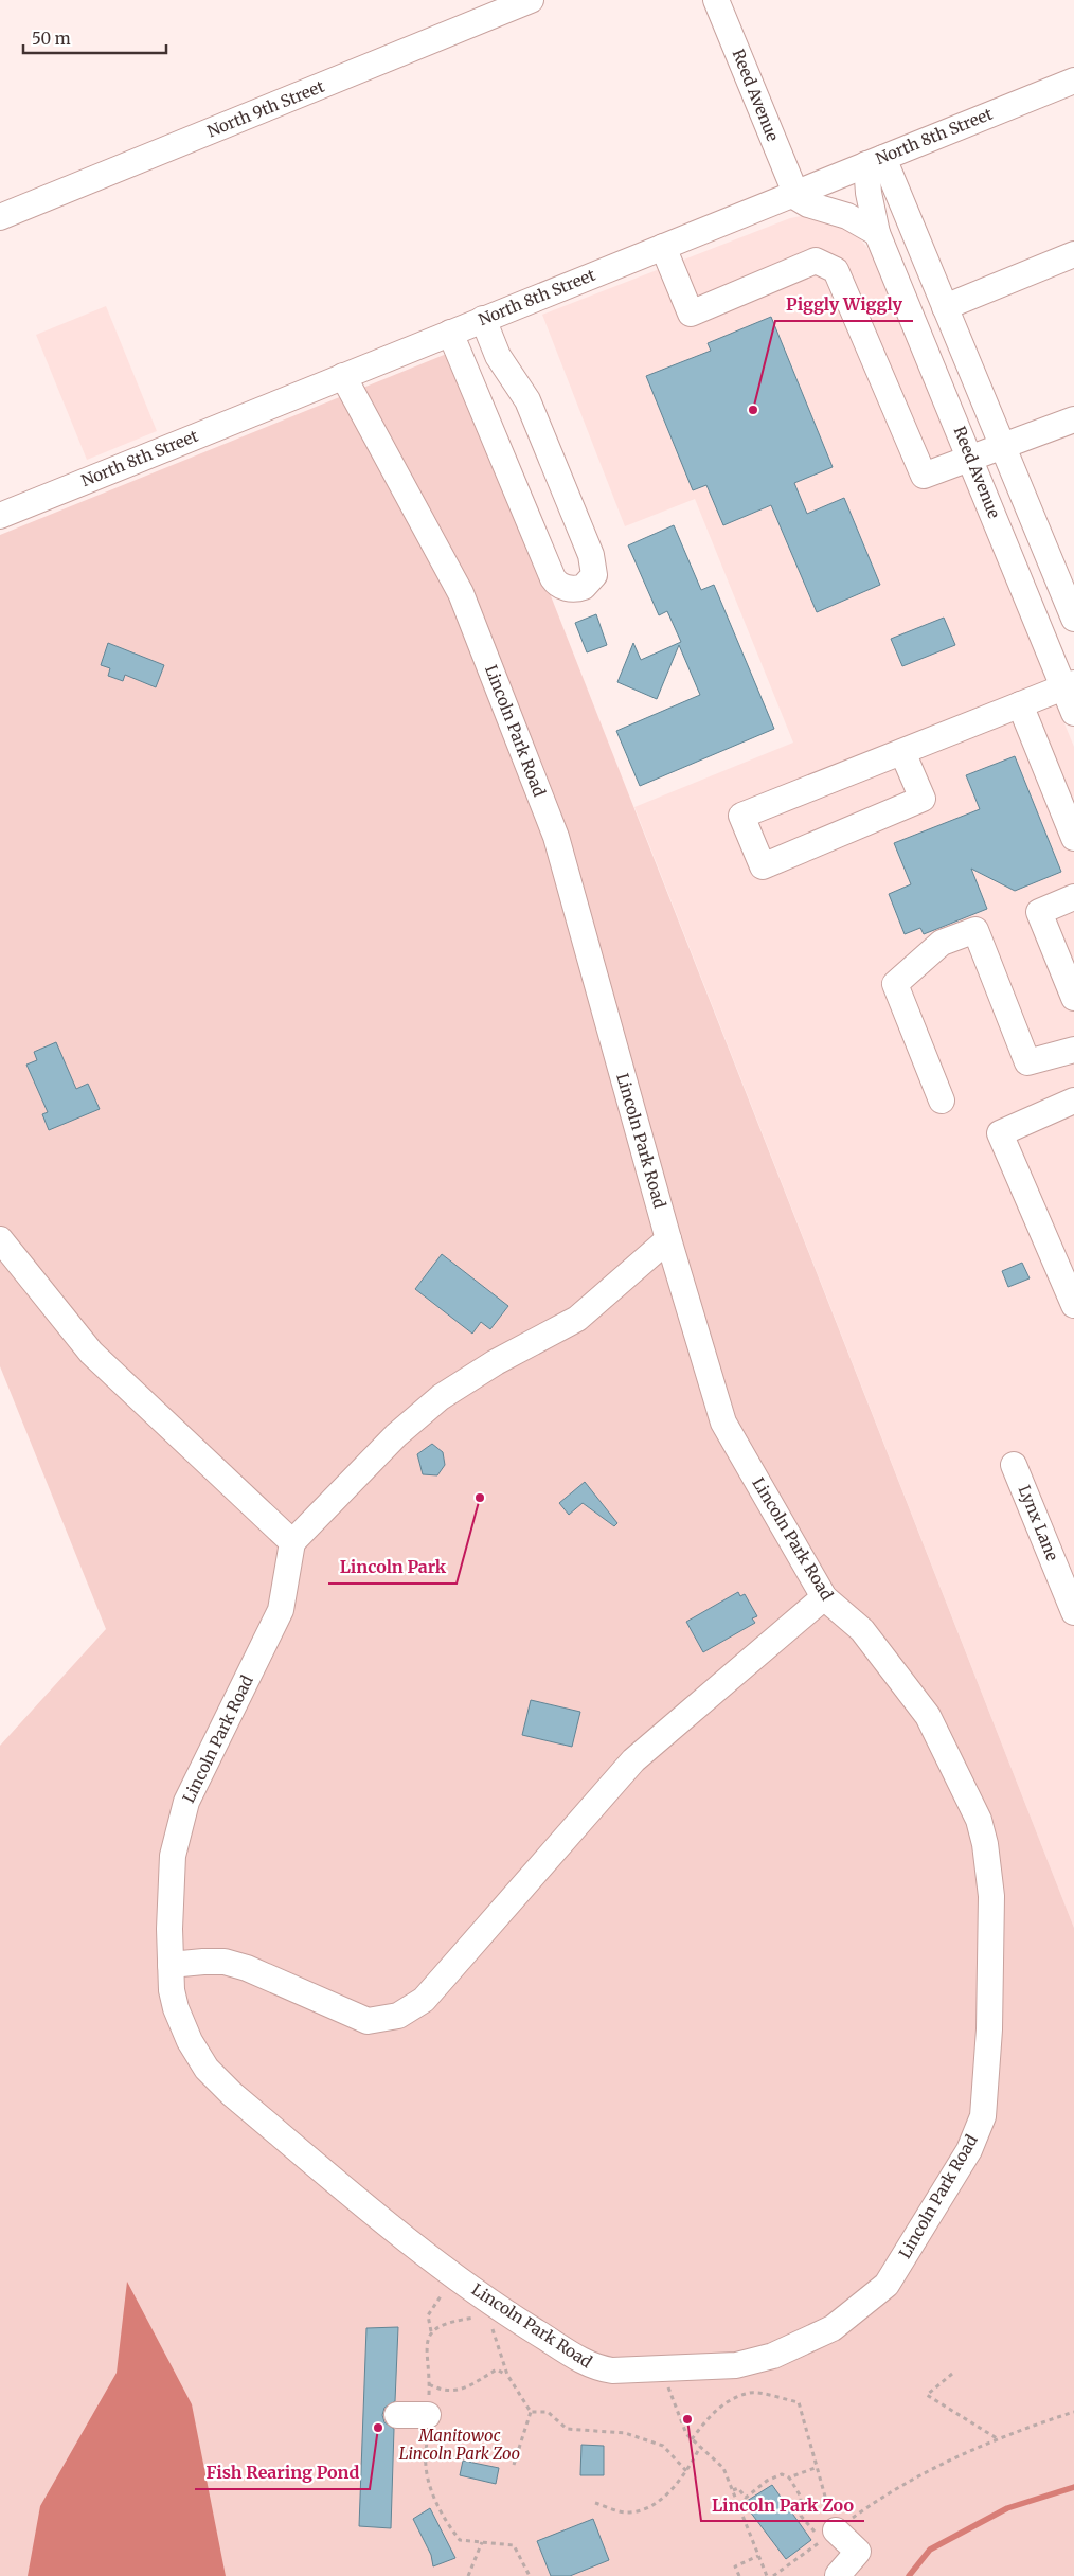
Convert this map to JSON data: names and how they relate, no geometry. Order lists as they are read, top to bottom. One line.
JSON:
{"streets":{"street":["Reed Avenue","North 9th Street","North 8th Street","Lincoln Park Road","Lynx Lane"]},"crossings":[["Reed Avenue","North 8th Street"],["North 8th Street","Lincoln Park Road"]],"parks":["Manitowoc Lincoln Park Zoo"],"places":["Piggly Wiggly","Lincoln Park","Lincoln Park Zoo","Fish Rearing Pond"],"scale_bar":"50 m"}
